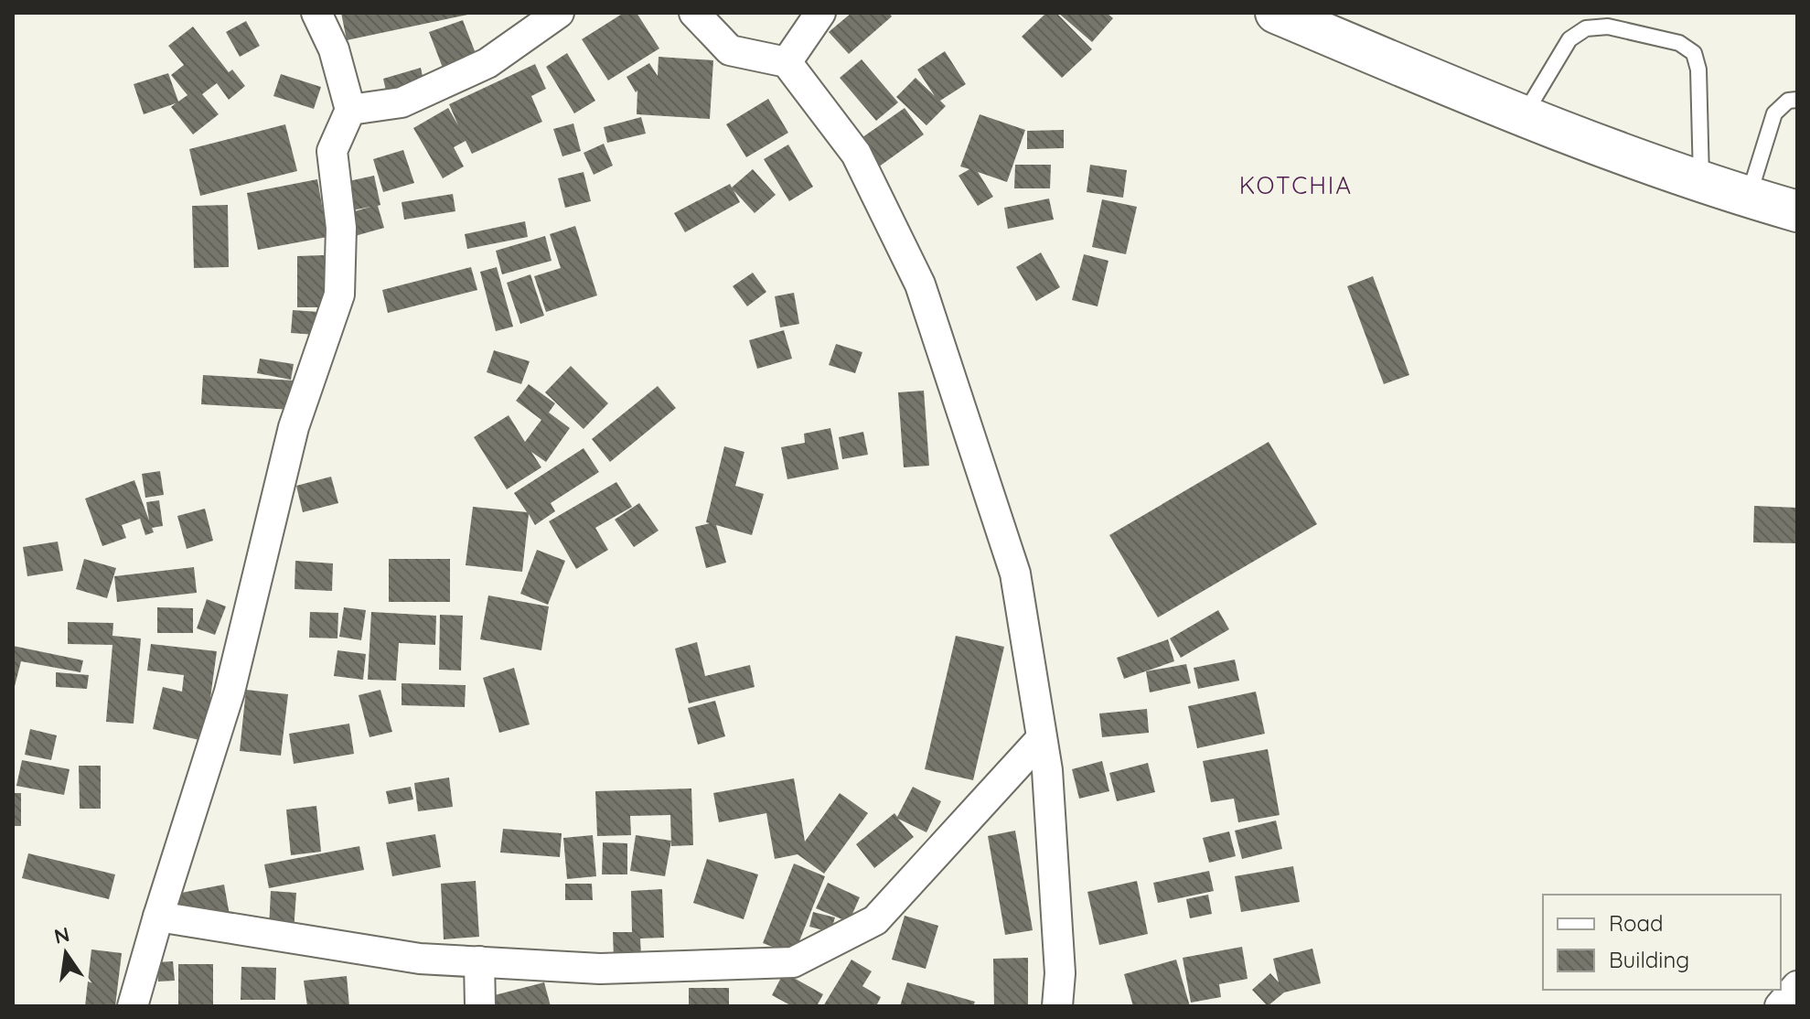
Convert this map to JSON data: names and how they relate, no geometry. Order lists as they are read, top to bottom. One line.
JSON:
{"districts":["KOTCHIA"],"legend":["Road","Building"],"north":"top"}
